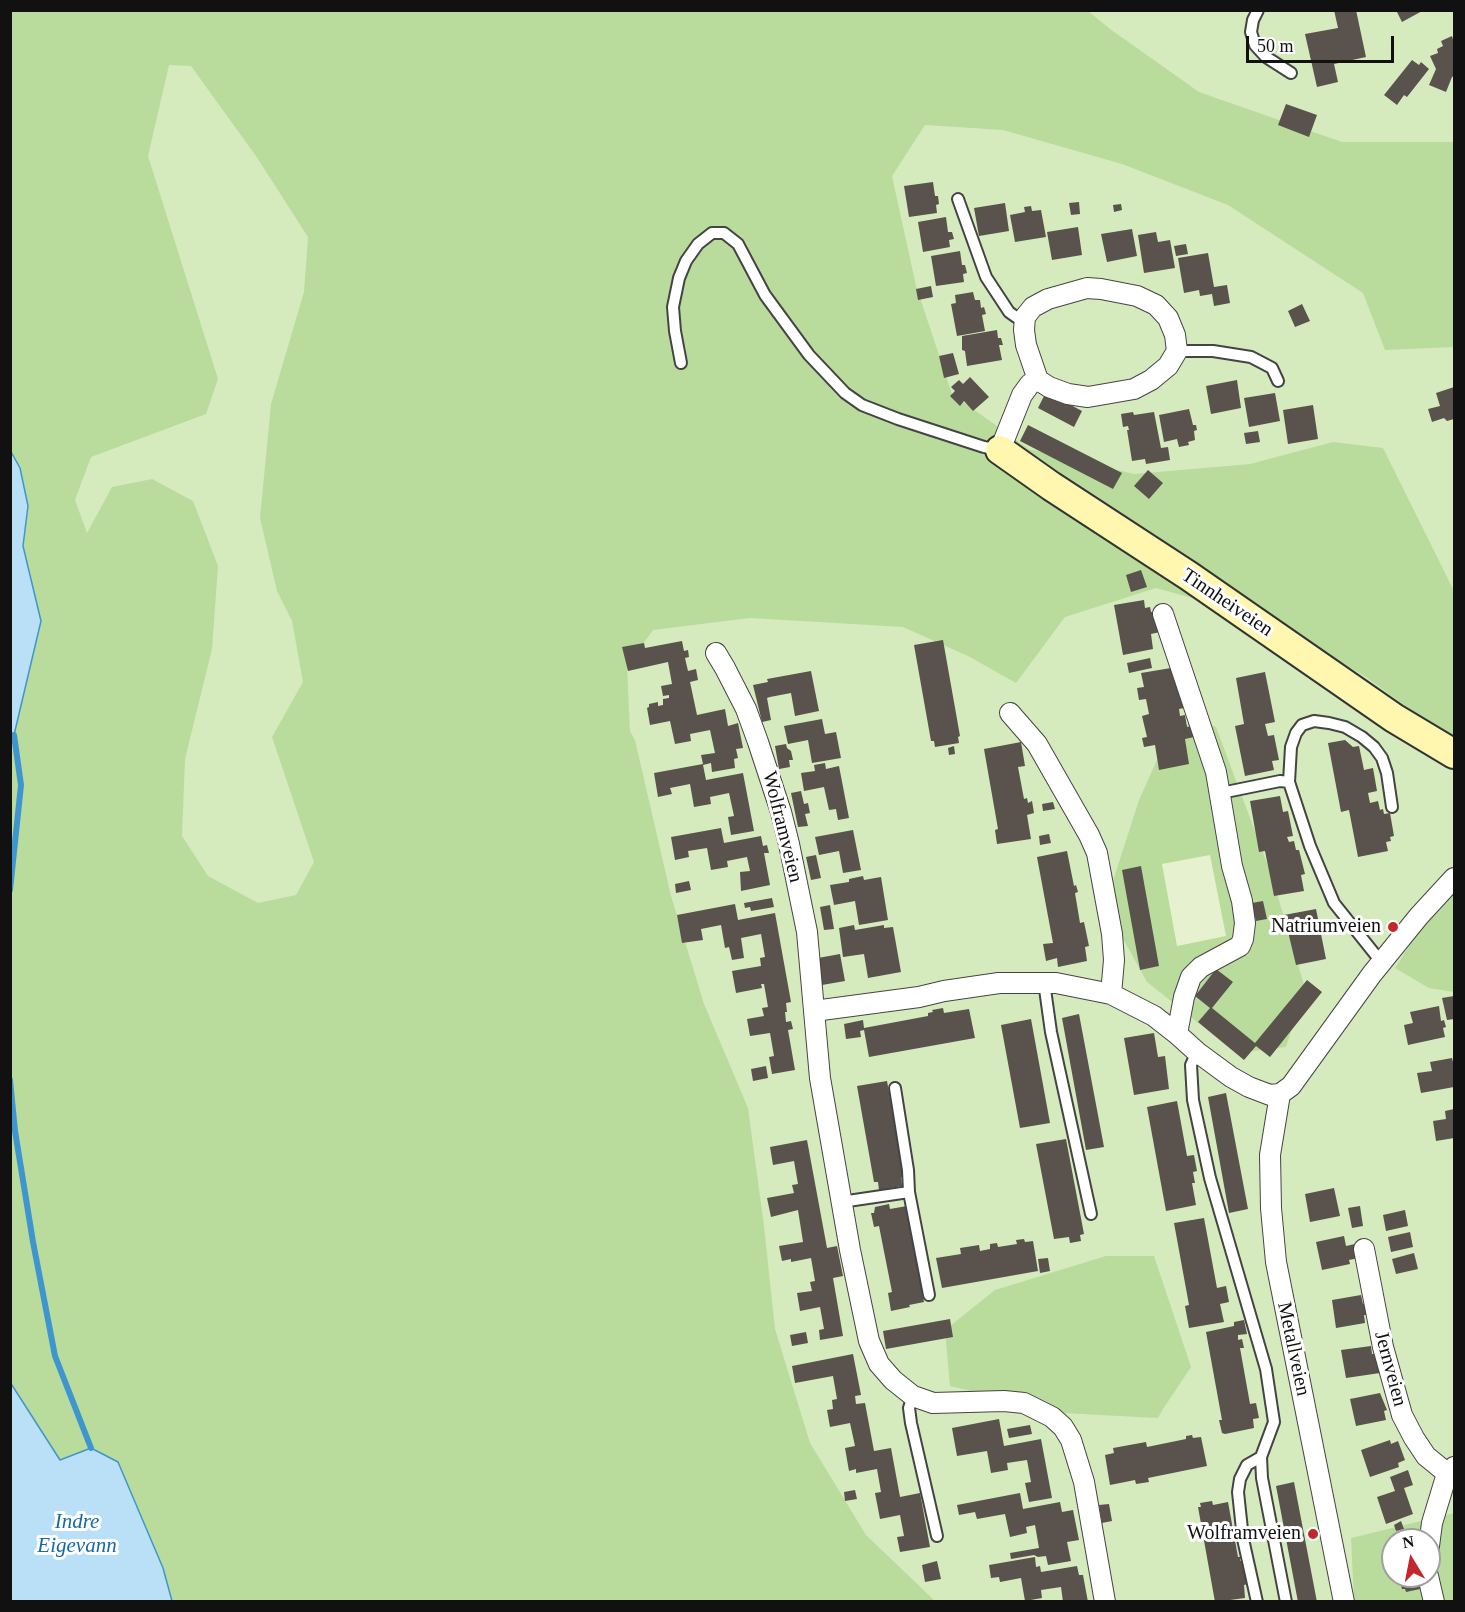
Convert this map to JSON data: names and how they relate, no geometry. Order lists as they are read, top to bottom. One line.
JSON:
{"streets":{"street":["Tinnheiveien","Wolframveien","Metallveien","Jernveien"]},"water":["Indre Eigevann"],"places":["Natriumveien","Wolframveien"],"scale_bar":"50 m","north":"top"}
